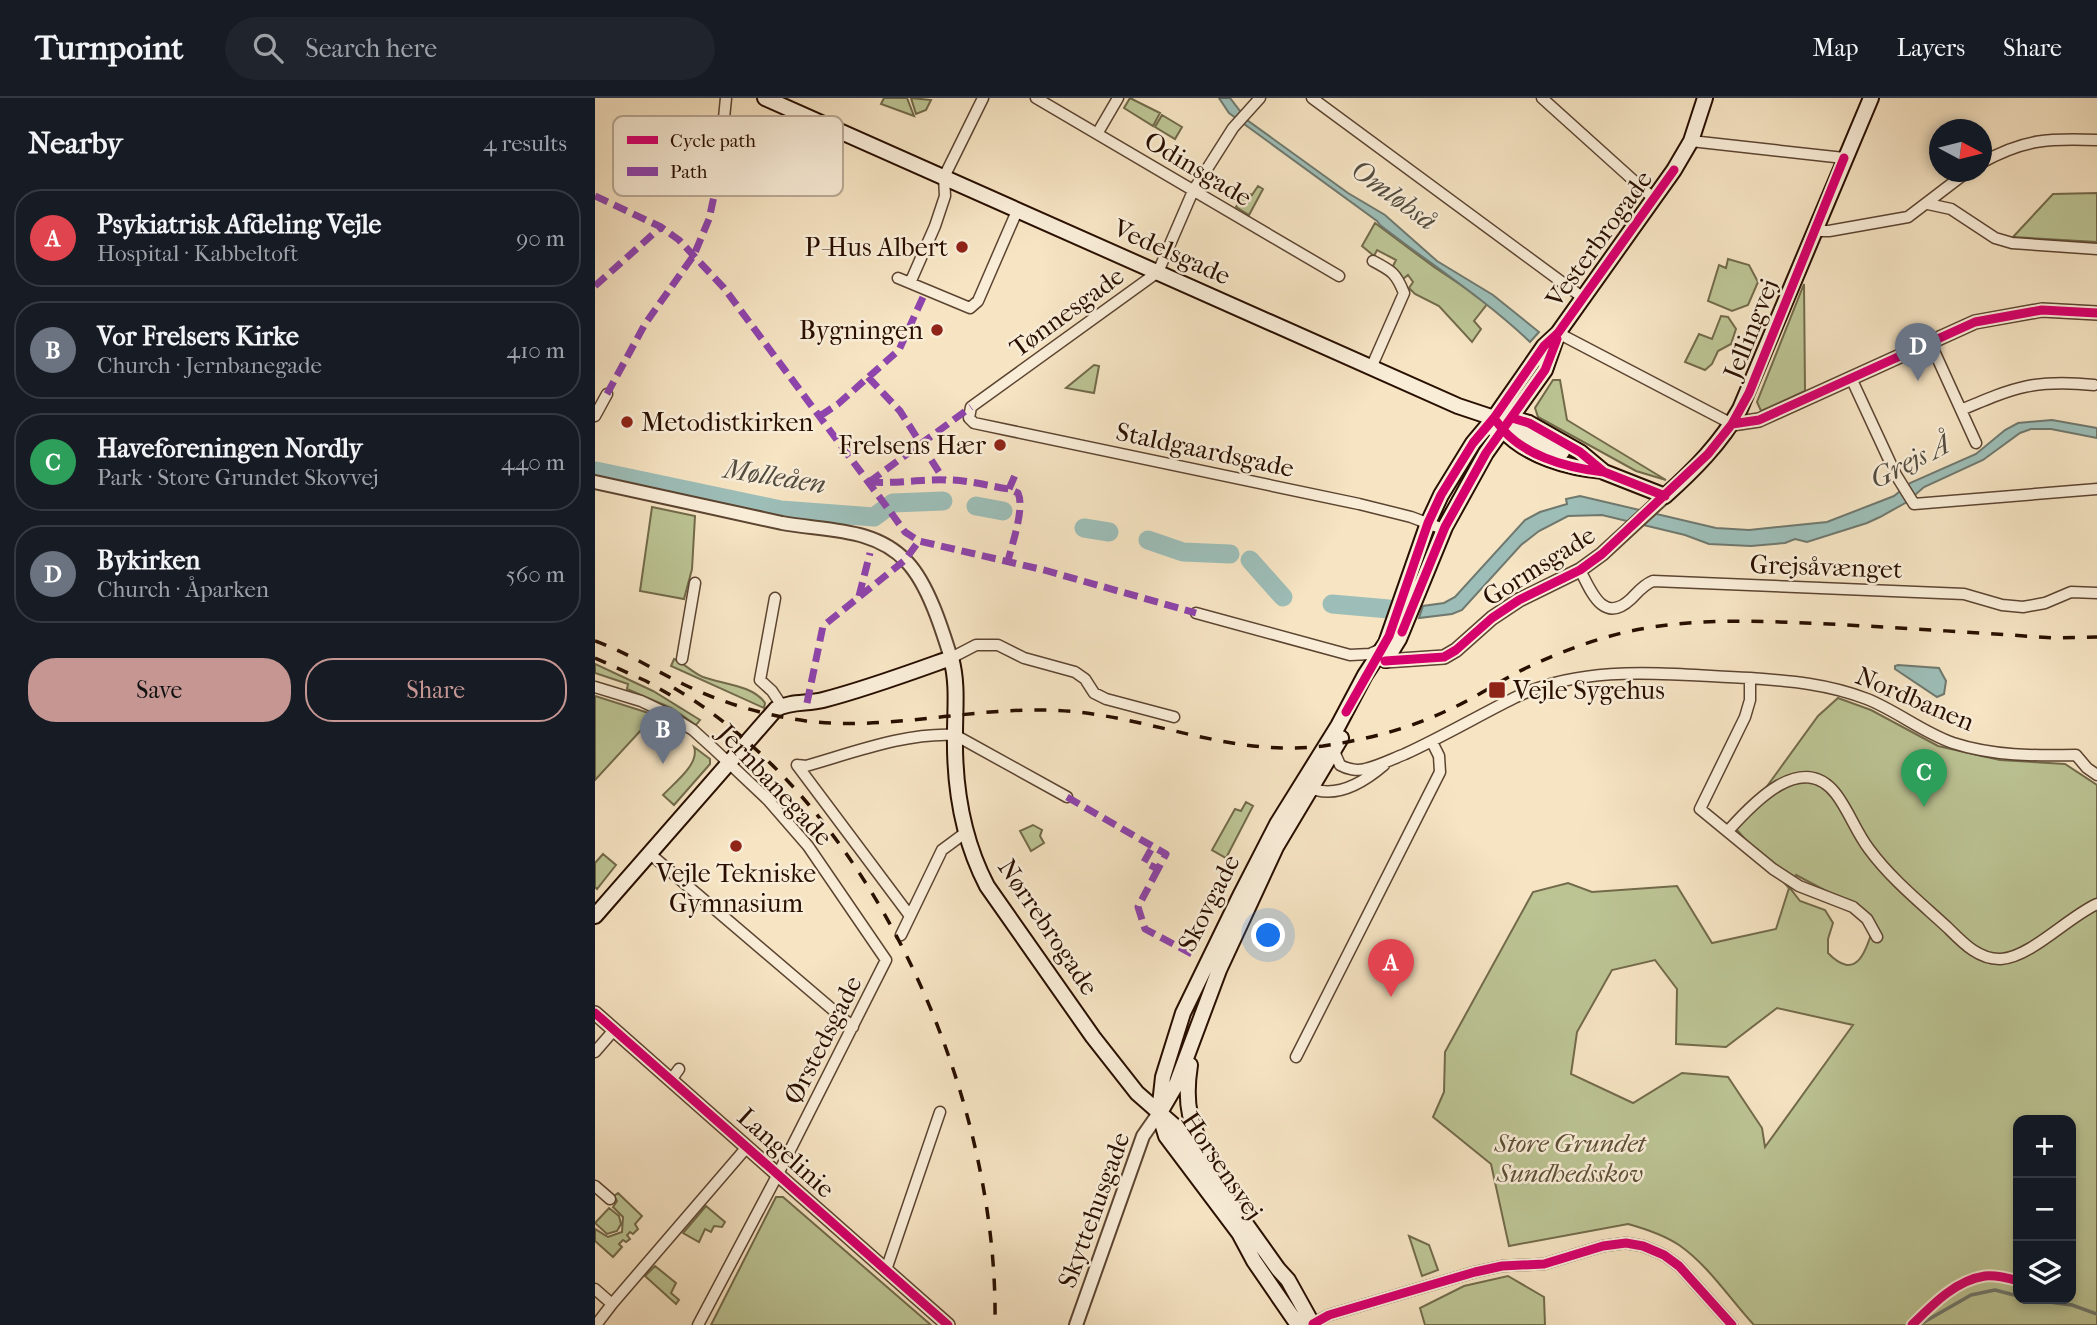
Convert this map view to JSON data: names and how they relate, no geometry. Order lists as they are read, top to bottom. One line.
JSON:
{"streets":{"main road":["Vesterbrogade","Vedelsgade","Jellingvej","Skovgade","Nørrebrogade","Horsensvej"],"street":["Odinsgade","Tønnesgade","Staldgaardsgade","Gormsgade","Grejsåvænget","Nordbanen","Jernbanegade","Ørstedsgade","Langelinie","Skyttehusgade"]},"crossings":[["Odinsgade","Tønnesgade"],["Vesterbrogade","Vedelsgade"],["Vesterbrogade","Staldgaardsgade"],["Vesterbrogade","Gormsgade"],["Vesterbrogade","Skovgade"],["Vedelsgade","Tønnesgade"],["Vedelsgade","Jellingvej"],["Vedelsgade","Gormsgade"],["Tønnesgade","Staldgaardsgade"],["Jellingvej","Gormsgade"],["Gormsgade","Grejsåvænget"],["Gormsgade","Skovgade"],["Jernbanegade","Ørstedsgade"],["Skovgade","Nørrebrogade"],["Skovgade","Horsensvej"],["Skovgade","Skyttehusgade"],["Nørrebrogade","Horsensvej"],["Nørrebrogade","Skyttehusgade"],["Ørstedsgade","Langelinie"],["Horsensvej","Skyttehusgade"]],"water":["Omløbså","Grejs Å","Mølleåen"],"parks":["Store Grundet Sundhedsskov"],"places":{"other":["P-Hus Albert","Bygningen","Metodistkirken","Frelsens Hær","Vejle Tekniske Gymnasium"],"transit":["Vejle Sygehus"]},"legend":["Cycle path","Path"],"north":"right","page":{"header":"Turnpoint","search":"Search here","nav":["Map","Layers","Share"],"heading":["Nearby","4 results"],"list":[{"mark":"A","name":"Psykiatrisk Afdeling Vejle","note":"Hospital · Kabbeltoft","value":"90 m"},{"mark":"B","name":"Vor Frelsers Kirke","note":"Church · Jernbanegade","value":"410 m"},{"mark":"C","name":"Haveforeningen Nordly","note":"Park · Store Grundet Skovvej","value":"440 m"},{"mark":"D","name":"Bykirken","note":"Church · Åparken","value":"560 m"}],"pins":["D","B","C","A"],"buttons":["Save","Share"],"map_buttons":["+","−"]}}
